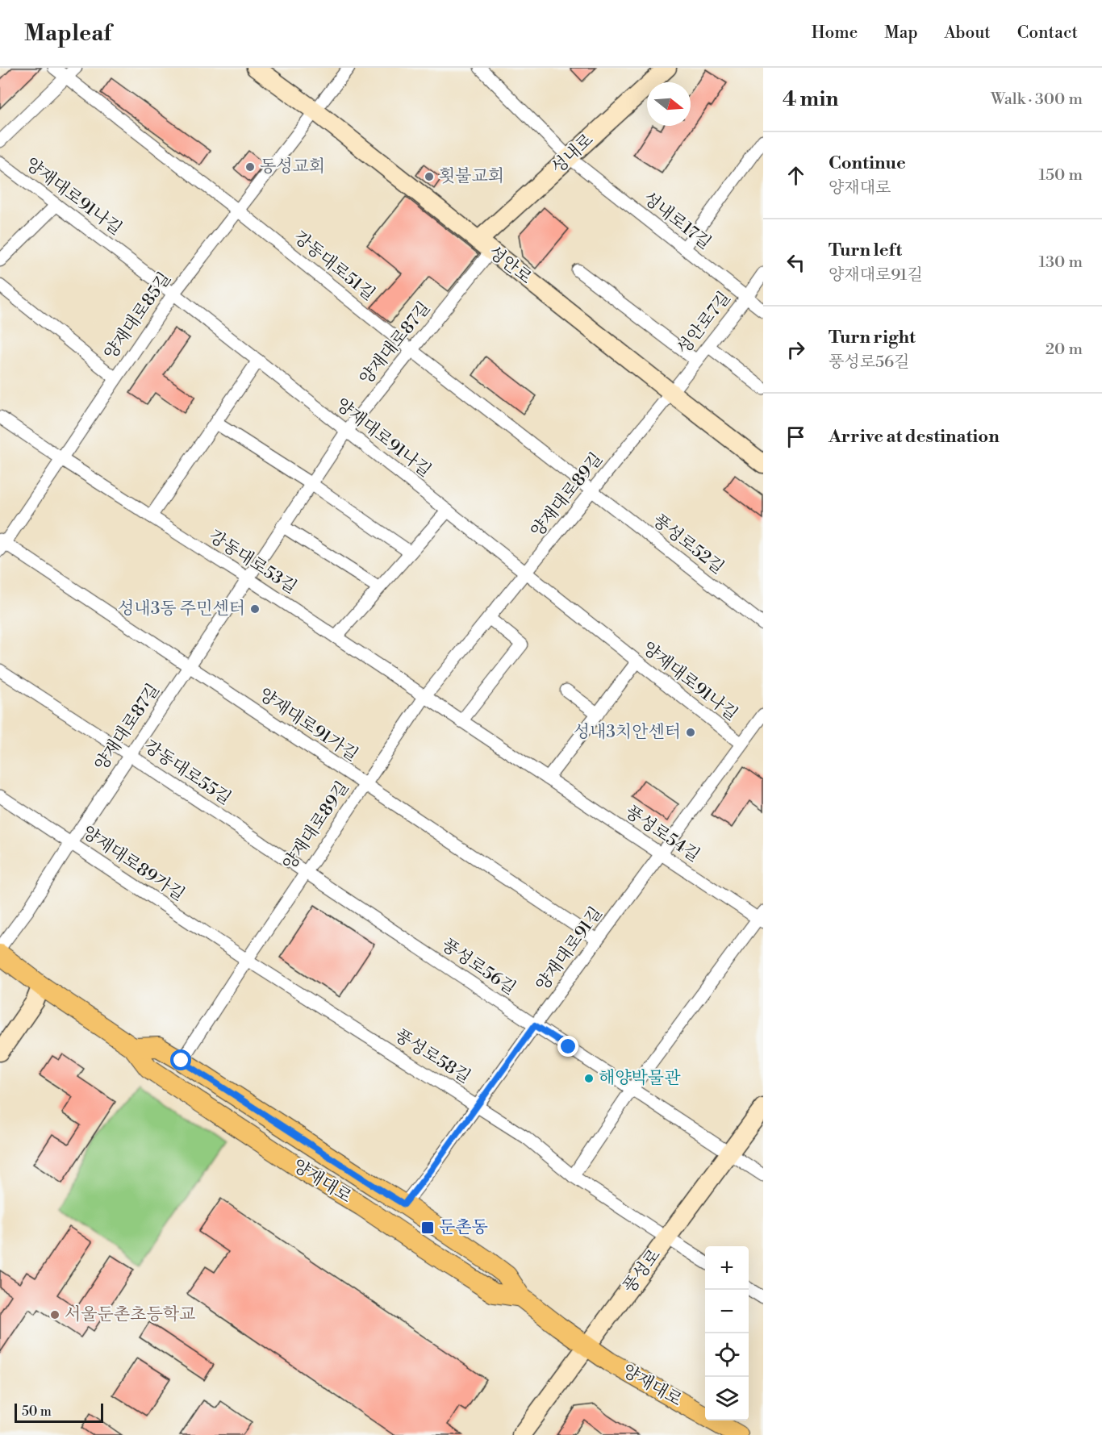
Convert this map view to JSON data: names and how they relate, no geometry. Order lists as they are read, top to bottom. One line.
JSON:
{"streets":{"main road":["양재대로"],"street":["성내로","양재대로91나길","성내로17길","성안로","강동대로51길","양재대로85길","성안로7길","양재대로87길","양재대로89길","풍성로52길","강동대로53길","양재대로91가길","강동대로55길","풍성로54길","양재대로89가길","양재대로91길","풍성로56길","풍성로58길","풍성로"]},"crossings":[["성내로","성내로17길"],["성내로","성안로"],["성내로","양재대로87길"],["양재대로91나길","양재대로85길"],["양재대로91나길","양재대로87길"],["양재대로91나길","양재대로89길"],["양재대로91나길","양재대로91길"],["성내로17길","성안로7길"],["성안로","양재대로85길"],["성안로","성안로7길"],["성안로","양재대로87길"],["성안로","양재대로89길"],["강동대로51길","양재대로85길"],["강동대로51길","양재대로87길"],["강동대로51길","양재대로89길"],["강동대로51길","풍성로52길"],["양재대로85길","강동대로53길"],["양재대로85길","양재대로91가길"],["성안로7길","양재대로89길"],["양재대로87길","강동대로53길"],["양재대로87길","양재대로91가길"],["양재대로87길","강동대로55길"],["양재대로87길","양재대로89가길"],["양재대로89길","풍성로52길"],["양재대로89길","강동대로53길"],["양재대로89길","양재대로91가길"],["양재대로89길","강동대로55길"],["양재대로89길","풍성로54길"],["양재대로89길","양재대로89가길"],["양재대로89길","풍성로56길"],["양재대로89길","풍성로58길"],["양재대로89길","양재대로"],["강동대로53길","풍성로54길"],["양재대로91가길","양재대로91길"],["강동대로55길","풍성로56길"],["풍성로54길","양재대로91길"],["양재대로89가길","풍성로58길"],["양재대로91길","풍성로56길"],["양재대로91길","풍성로58길"],["양재대로91길","양재대로"],["풍성로56길","풍성로"],["풍성로58길","풍성로"],["양재대로","풍성로"]],"places":{"other":["동성교회","횟불교회","성내3동 주민센터","성내3치안센터","해양박물관","서울둔촌초등학교"],"transit":["둔촌동"]},"scale_bar":"50 m","north":"right","page":{"header":"Mapleaf","nav":["Home","Map","About","Contact"],"heading":["4 min","Walk · 300 m"],"list":[["Continue","양재대로","150 m"],["Turn left","양재대로91길","130 m"],["Turn right","풍성로56길","20 m"],"Arrive at destination"],"map_buttons":["+","−"],"scale":"50 m"}}
